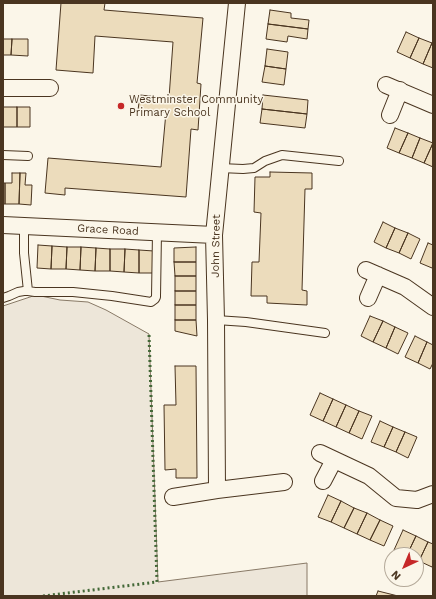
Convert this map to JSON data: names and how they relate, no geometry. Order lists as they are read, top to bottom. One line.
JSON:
{"streets":{"street":["Grace Road","John Street"]},"crossings":[["Grace Road","John Street"]],"places":["Westminster Community Primary School"],"north":"bottom left"}
